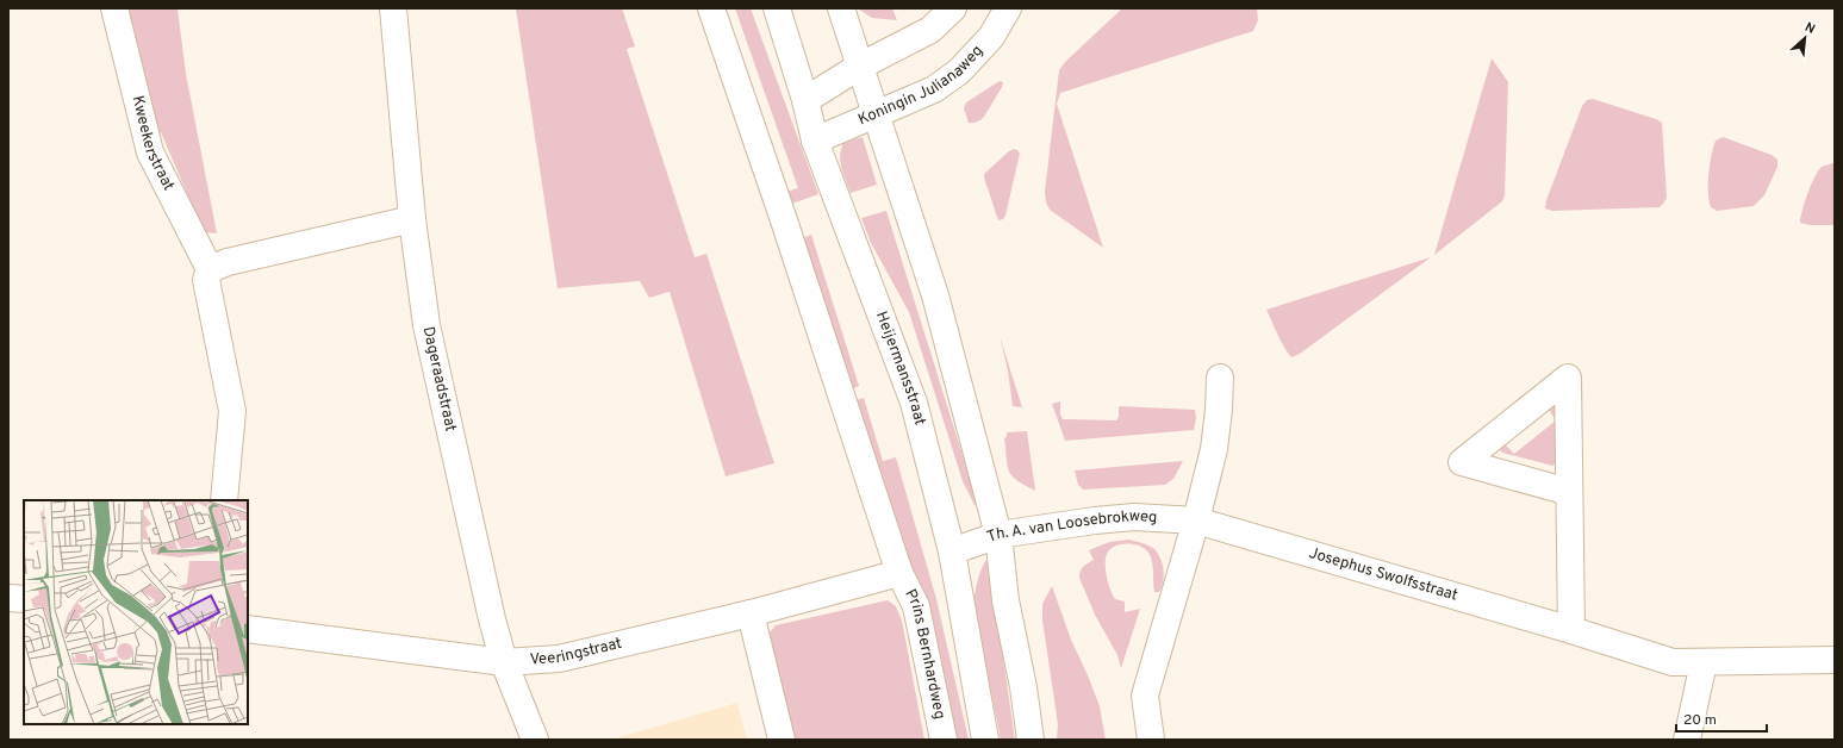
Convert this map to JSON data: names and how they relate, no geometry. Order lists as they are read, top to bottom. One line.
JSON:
{"streets":{"street":["Koningin Julianaweg","Kweekerstraat","Heijermansstraat","Dageraadstraat","Th. A. van Loosebrokweg","Josephus Swolfsstraat","Veeringstraat","Prins Bernhardweg"]},"crossings":[["Koningin Julianaweg","Heijermansstraat"],["Heijermansstraat","Th. A. van Loosebrokweg"],["Dageraadstraat","Veeringstraat"],["Th. A. van Loosebrokweg","Josephus Swolfsstraat"],["Veeringstraat","Prins Bernhardweg"]],"scale_bar":"20 m","north":"top right"}
